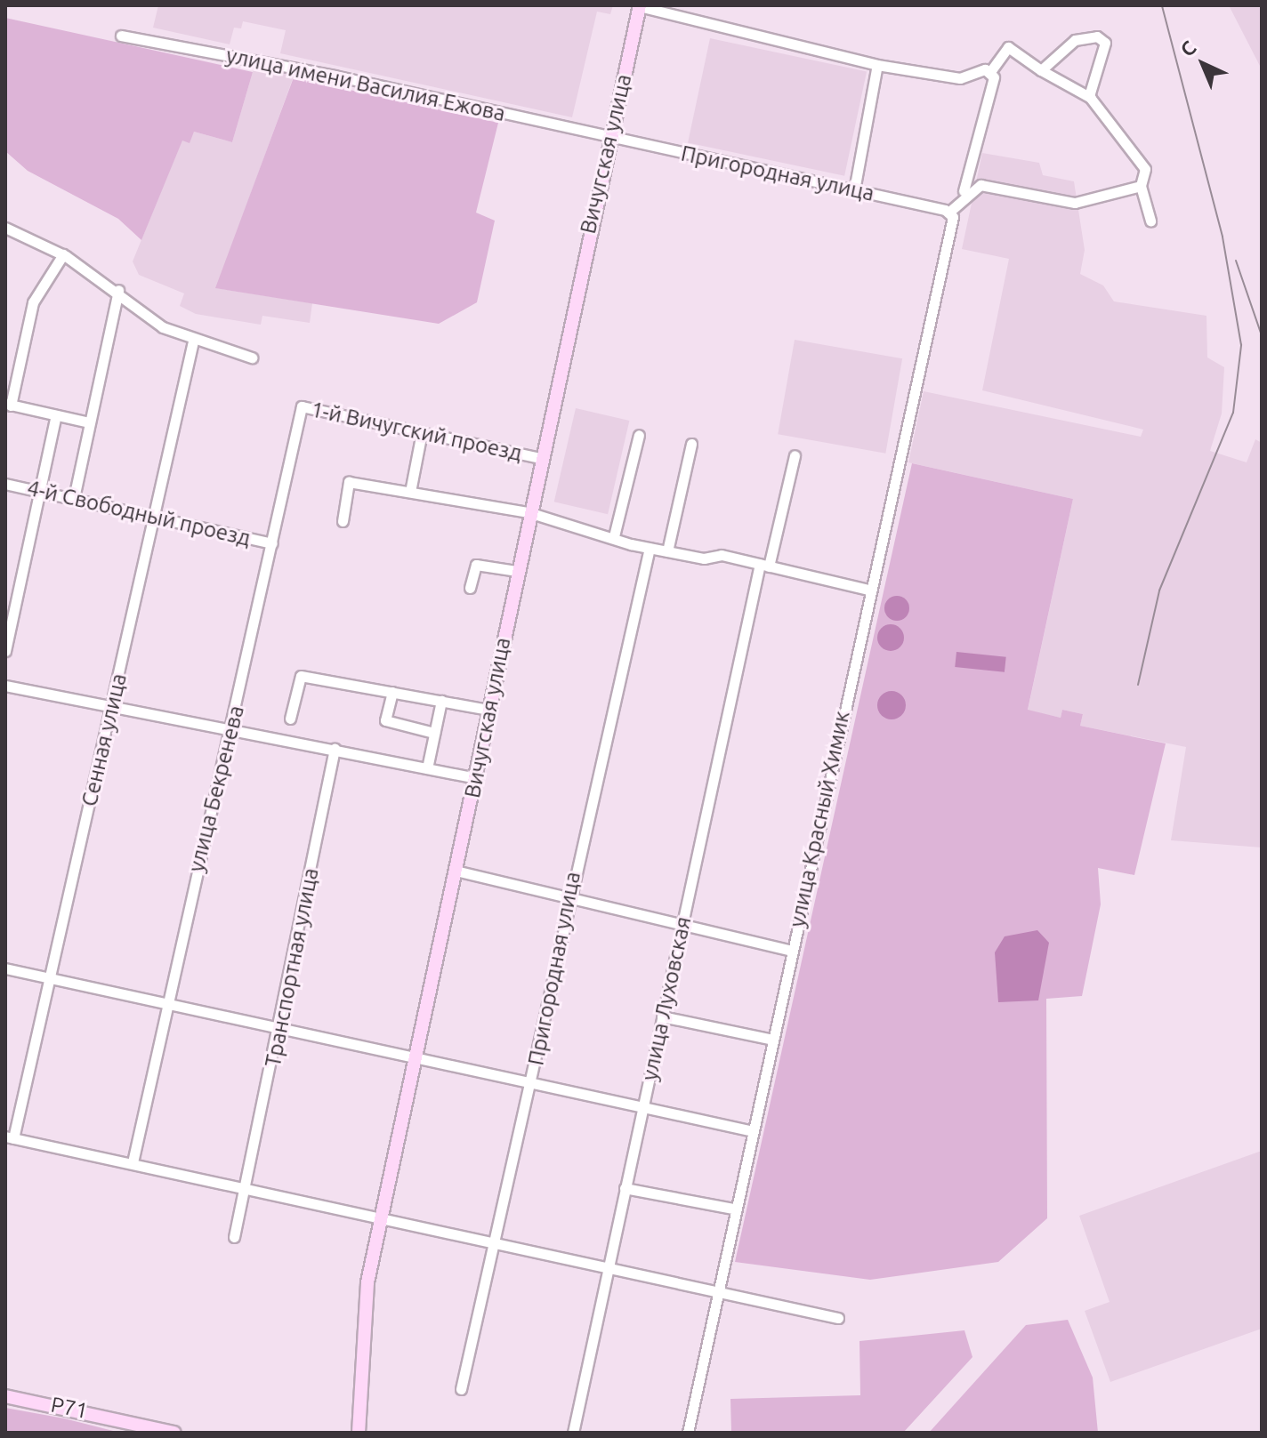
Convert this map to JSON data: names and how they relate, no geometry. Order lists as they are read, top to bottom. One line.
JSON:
{"streets":{"main road":["Вичугская улица","Р71"],"street":["улица имени Василия Ежова","Пригородная улица","1-й Вичугский проезд","4-й Свободный проезд","Сенная улица","улица Бекренева","улица Красный Химик","Транспортная улица","улица Луховская"]},"crossings":[["улица имени Василия Ежова","Вичугская улица"],["улица имени Василия Ежова","Пригородная улица"],["Вичугская улица","Пригородная улица"],["Вичугская улица","1-й Вичугский проезд"],["Пригородная улица","улица Красный Химик"],["1-й Вичугский проезд","улица Бекренева"],["4-й Свободный проезд","Сенная улица"],["4-й Свободный проезд","улица Бекренева"]],"north":"top left"}
